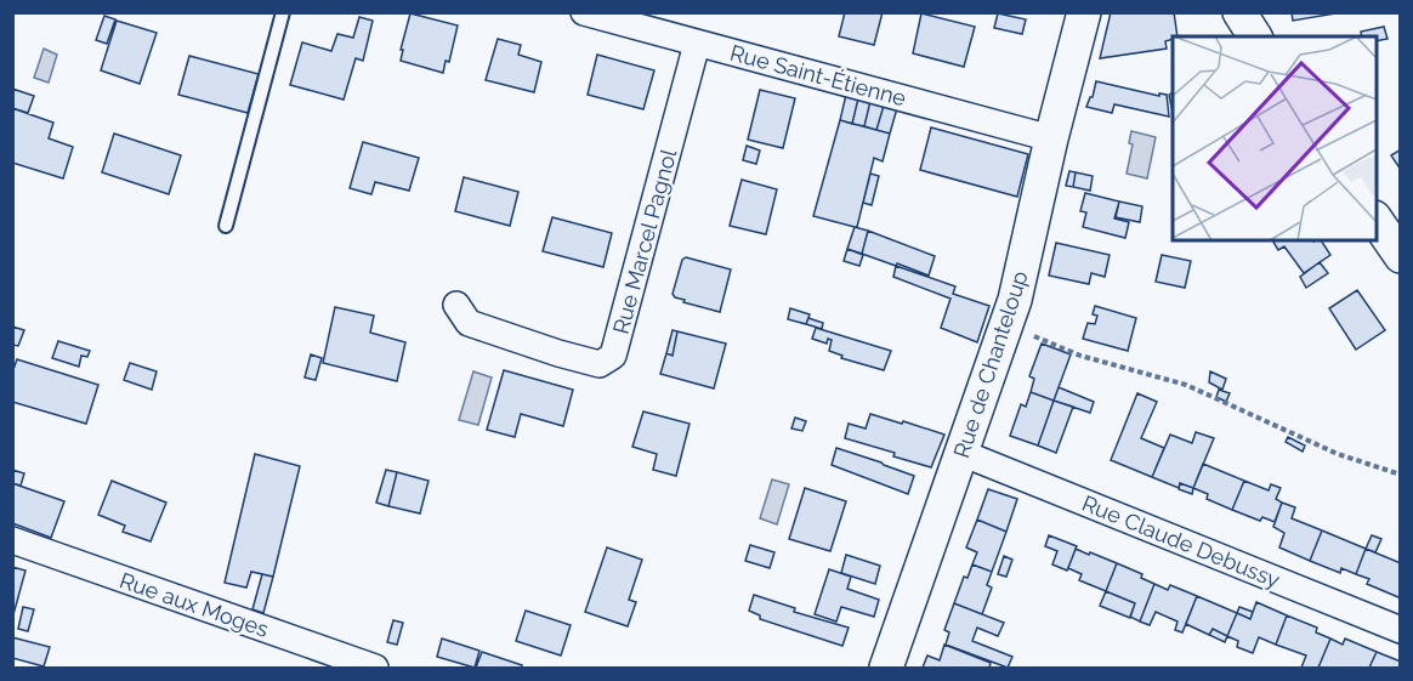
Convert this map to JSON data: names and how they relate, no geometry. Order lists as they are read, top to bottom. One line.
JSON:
{"streets":{"street":["Rue Saint-Étienne","Rue Marcel Pagnol","Rue de Chanteloup","Rue Claude Debussy","Rue aux Moges"]},"crossings":[["Rue Saint-Étienne","Rue Marcel Pagnol"],["Rue Saint-Étienne","Rue de Chanteloup"],["Rue de Chanteloup","Rue Claude Debussy"]]}
